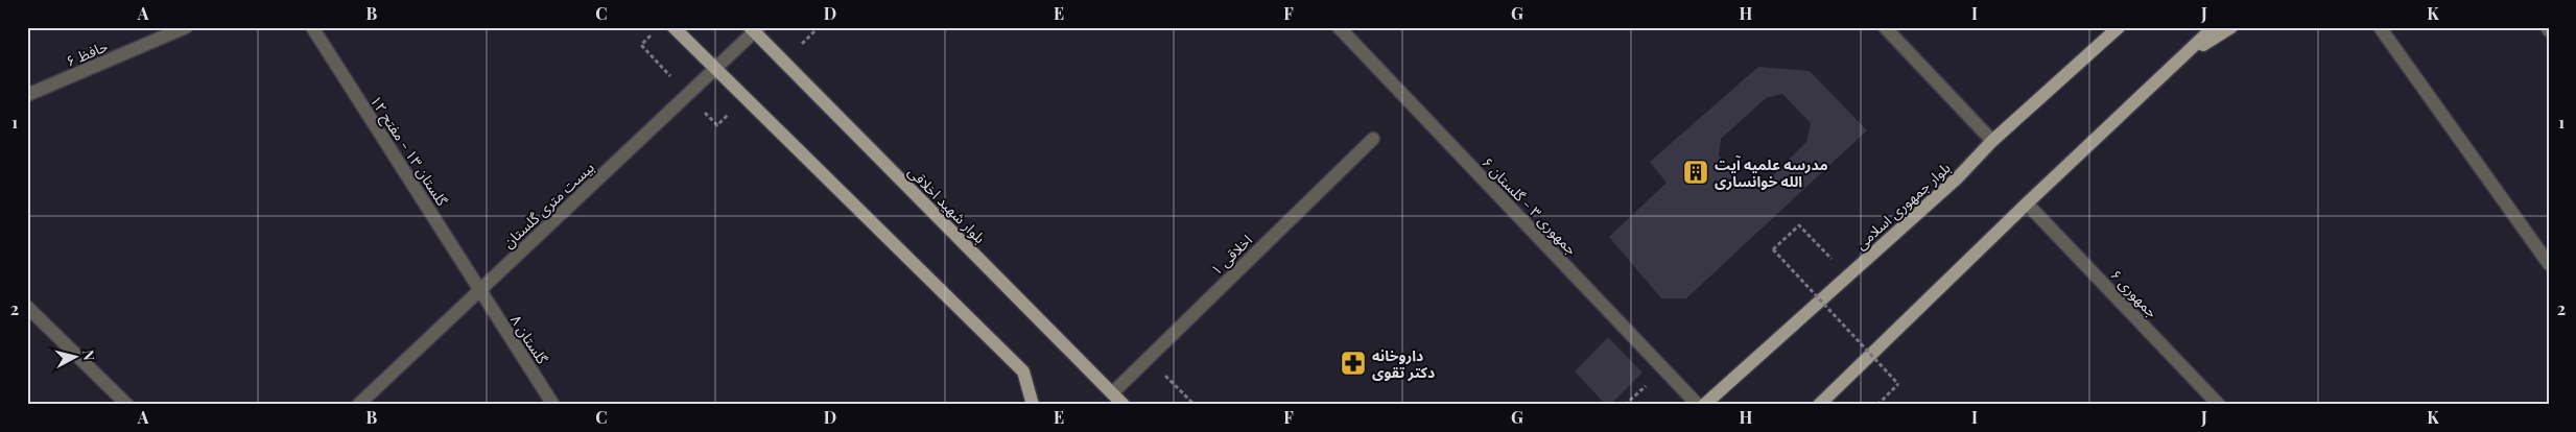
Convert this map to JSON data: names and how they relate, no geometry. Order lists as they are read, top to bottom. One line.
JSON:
{"streets":{"main road":["بلوار شهید اخلاقی","بلوار جمهوری اسلامی"],"street":["حافظ ۶","گلستان ۱۳ - مفتح ۱۲","بیست متری گلستان","جمهوری ۳ - گلستان ۶","اخلاقی ۱","جمهوری ۶","گلستان ۸"]},"crossings":[["گلستان ۱۳ - مفتح ۱۲","بیست متری گلستان"],["گلستان ۱۳ - مفتح ۱۲","گلستان ۸"],["بیست متری گلستان","بلوار شهید اخلاقی"],["بیست متری گلستان","گلستان ۸"],["بلوار شهید اخلاقی","اخلاقی ۱"]],"places":{"building":["مدرسه علمیه آیت الله خوانساری"],"pharmacy":["داروخانه دکتر تقوی"]},"north":"right","grid":{"columns":["A","B","C","D","E","F","G","H","I","J","K"],"rows":["1","2"]}}
